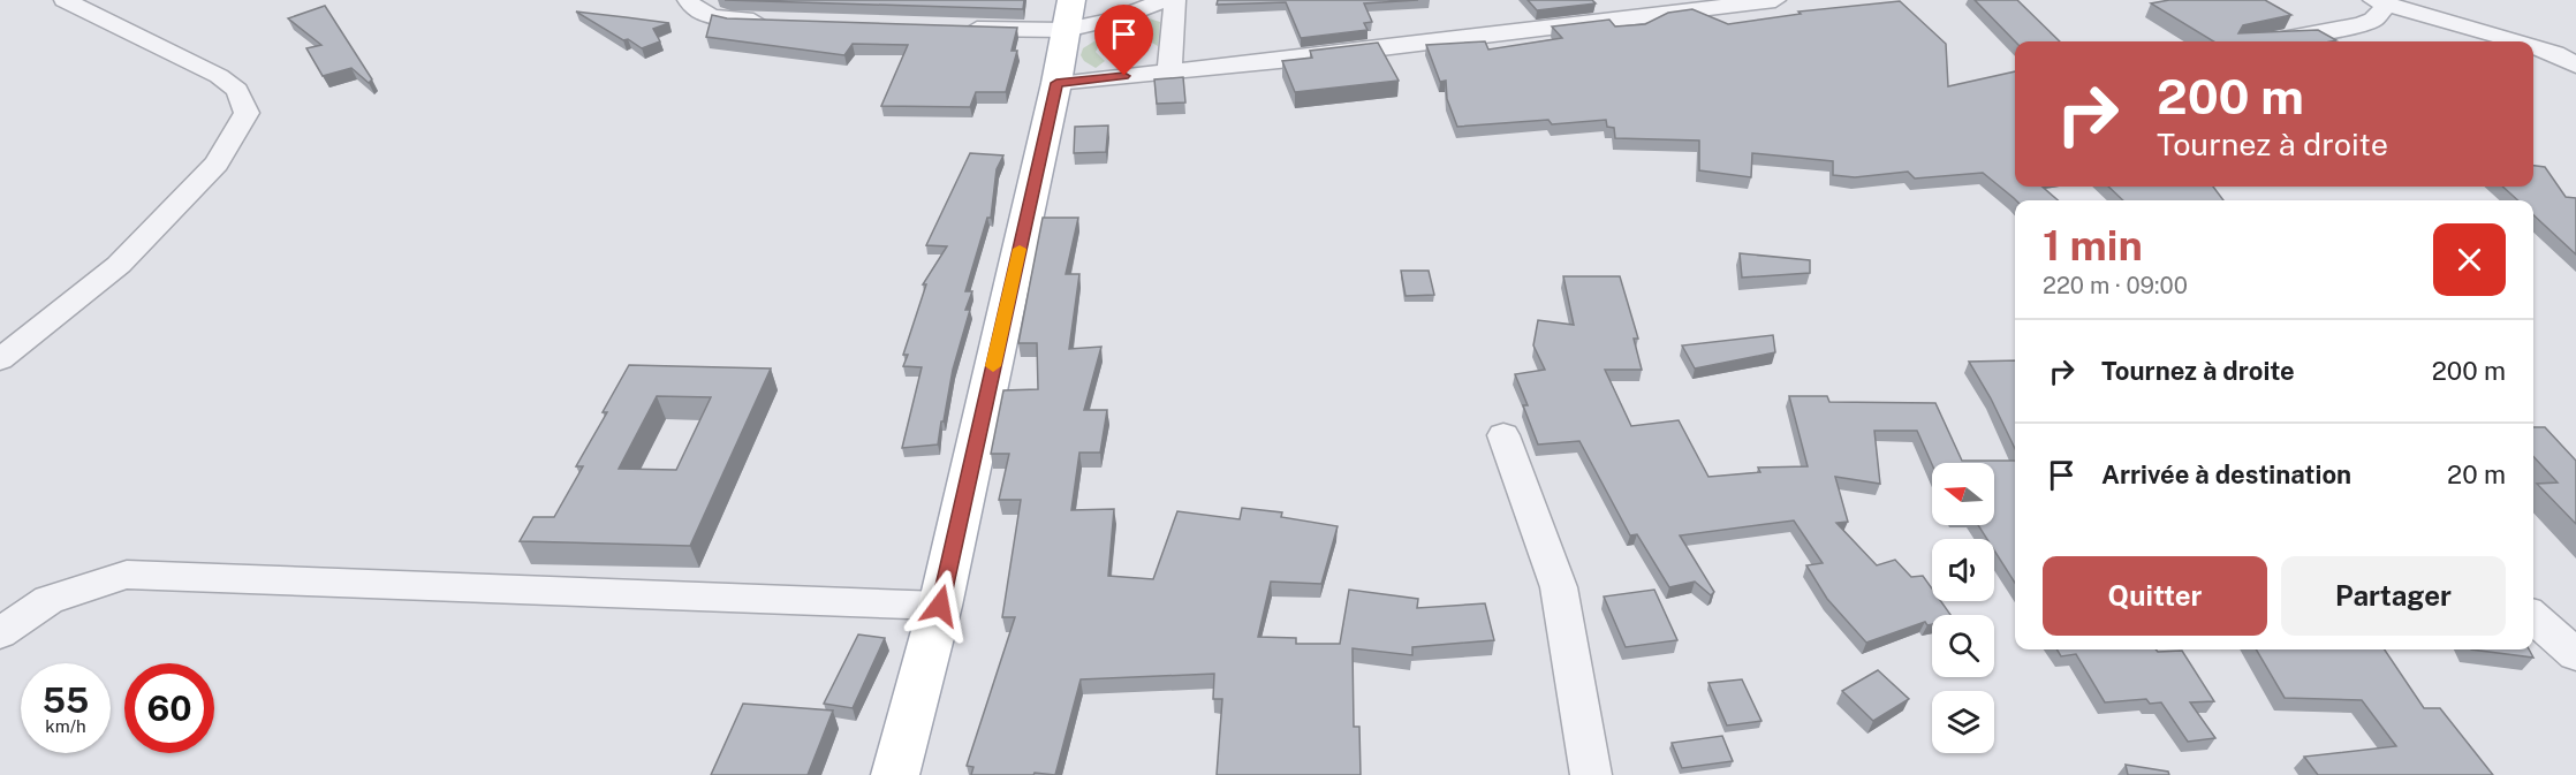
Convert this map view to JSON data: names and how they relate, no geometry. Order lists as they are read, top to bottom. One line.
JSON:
{"north":"left","page":{"turn":["200 m","Tournez à droite"],"heading":["1 min","220 m · 09:00"],"list":[{"name":"Tournez à droite","value":"200 m"},{"name":"Arrivée à destination","value":"20 m"}],"buttons":["Quitter","Partager"],"speed":"55 km/h","limit":"60"}}
